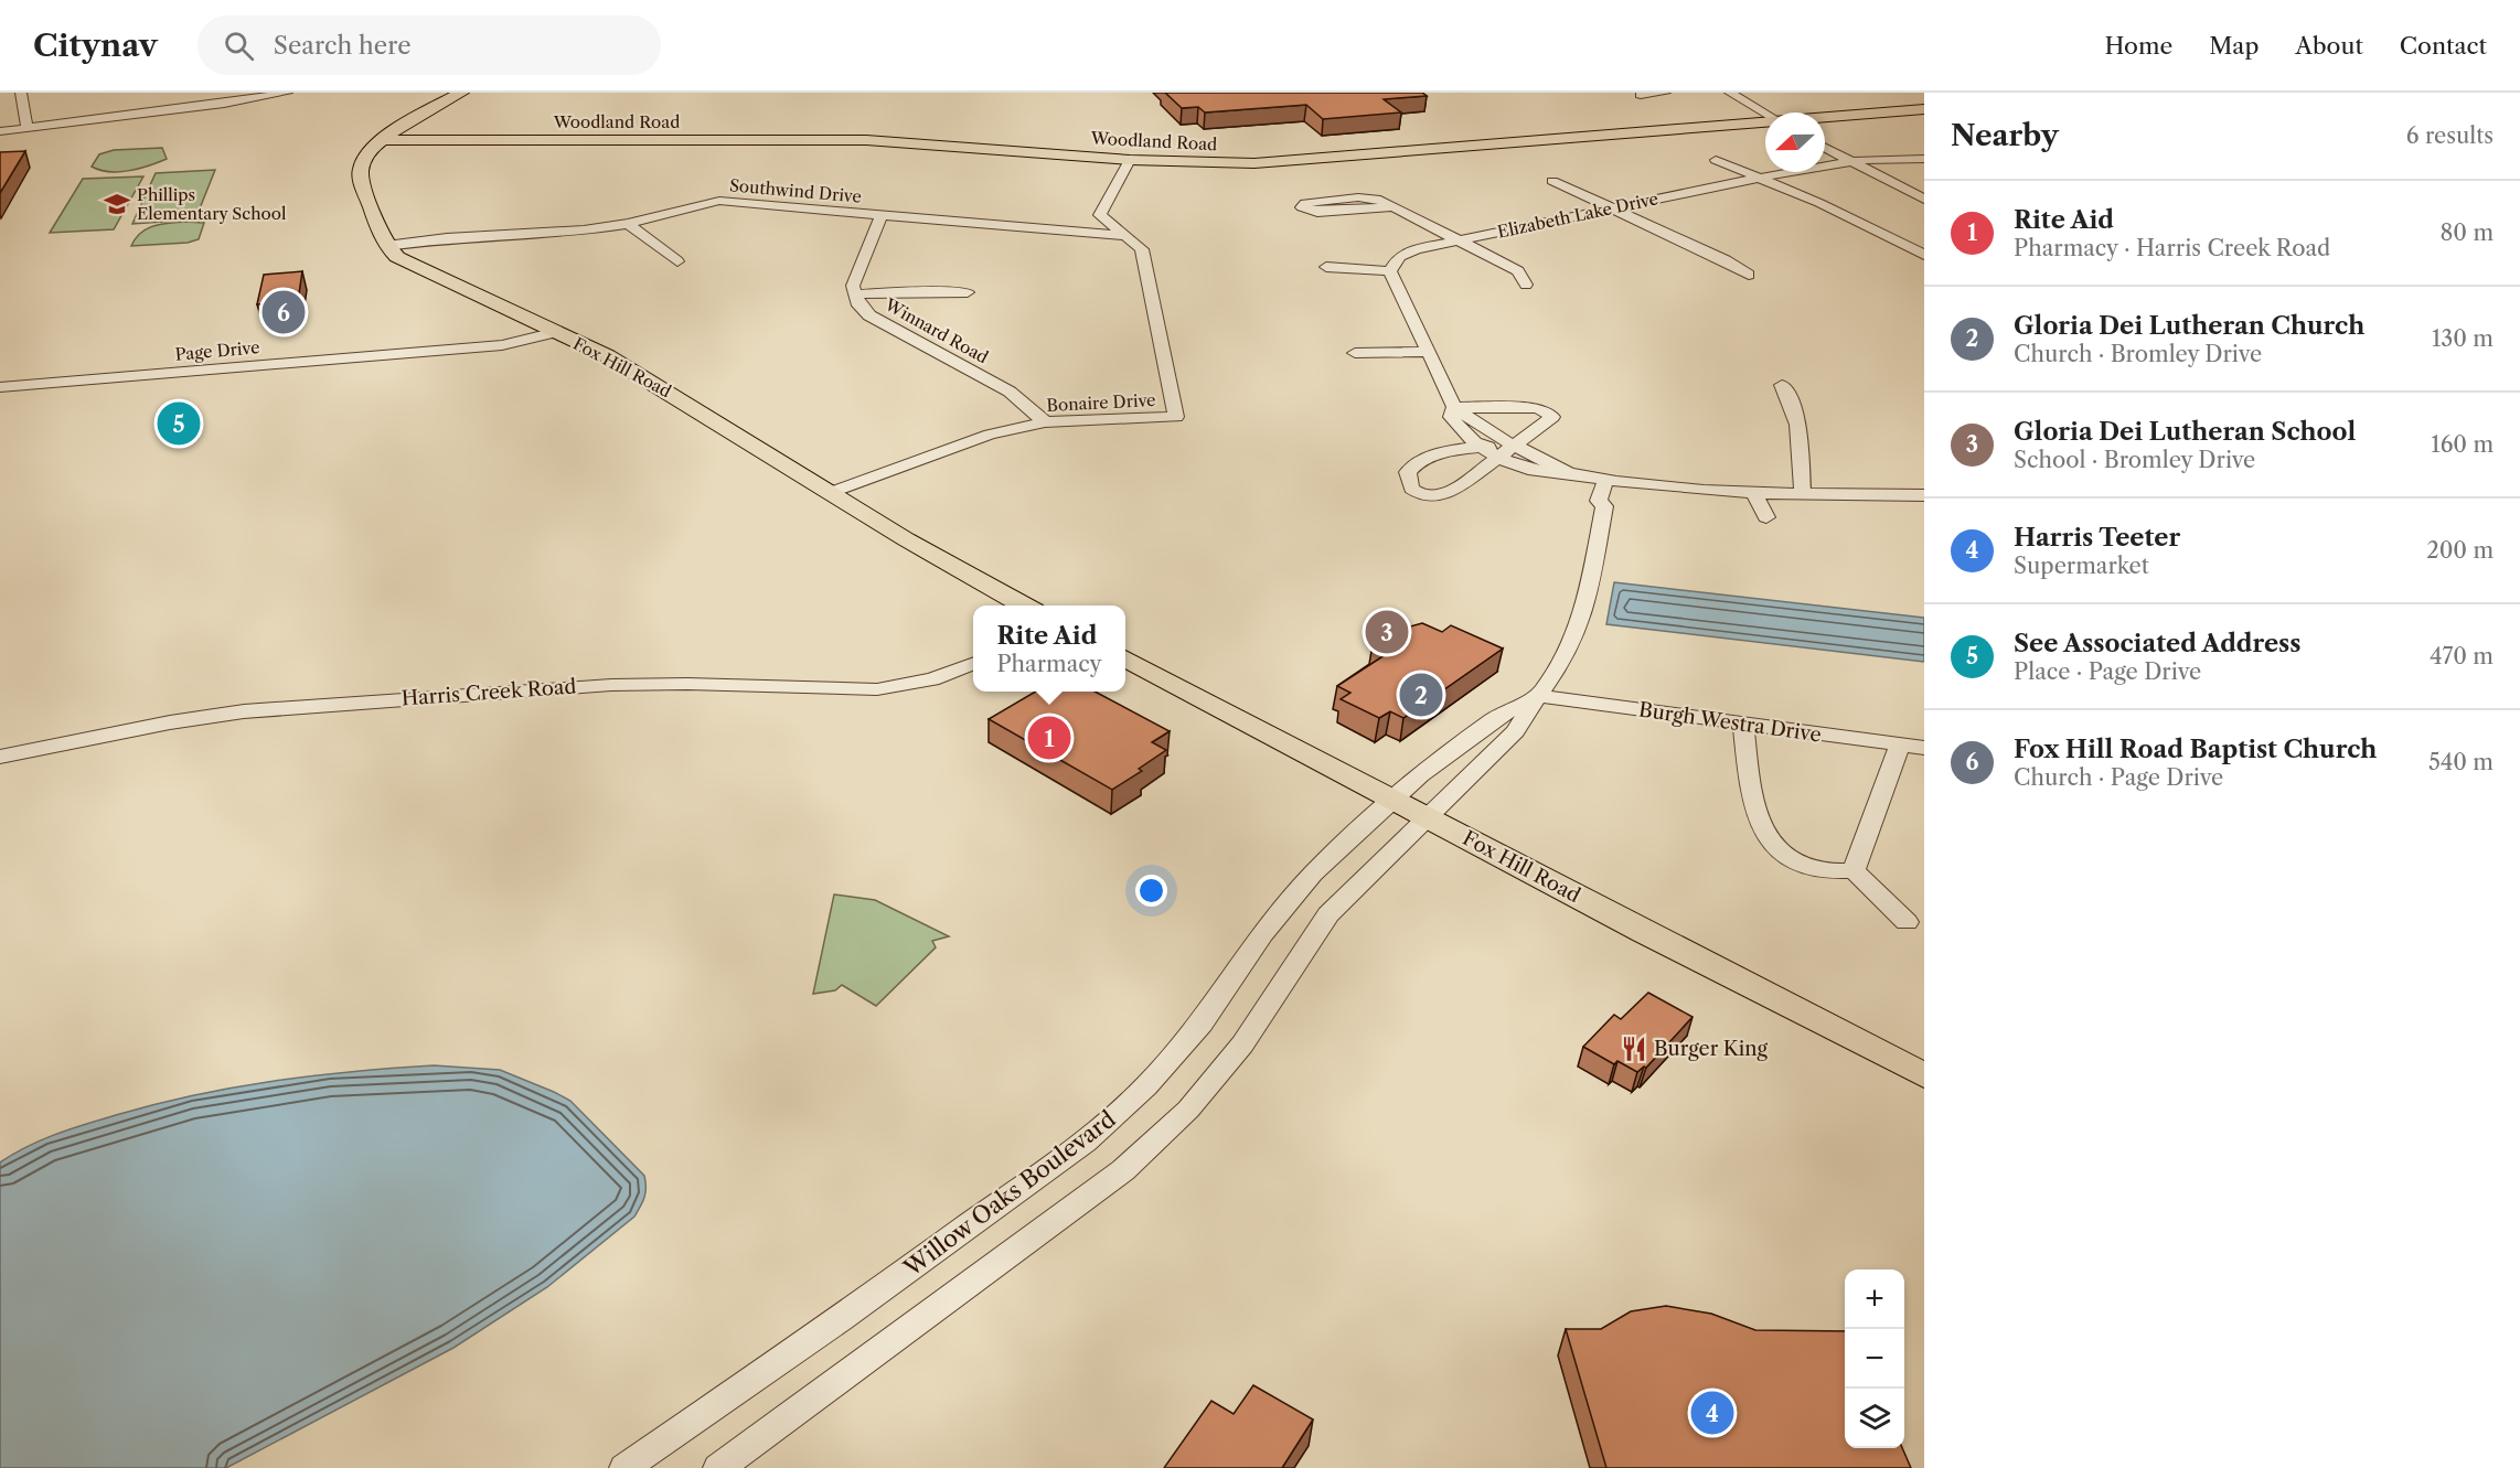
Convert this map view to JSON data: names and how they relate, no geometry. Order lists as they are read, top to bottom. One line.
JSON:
{"streets":{"main road":["Woodland Road","Fox Hill Road"],"street":["Southwind Drive","Elizabeth Lake Drive","Winnard Road","Page Drive","Bonaire Drive","Harris Creek Road","Burgh Westra Drive","Willow Oaks Boulevard"]},"crossings":[["Woodland Road","Bonaire Drive"],["Southwind Drive","Fox Hill Road"],["Southwind Drive","Bonaire Drive"],["Winnard Road","Bonaire Drive"],["Page Drive","Fox Hill Road"],["Fox Hill Road","Bonaire Drive"],["Fox Hill Road","Willow Oaks Boulevard"],["Burgh Westra Drive","Willow Oaks Boulevard"]],"places":{"school or university":["Phillips Elementary School"],"restaurant":["Burger King"]},"north":"left","page":{"header":"Citynav","search":"Search here","nav":["Home","Map","About","Contact"],"heading":["Nearby","6 results"],"list":[{"mark":"1","name":"Rite Aid","note":"Pharmacy · Harris Creek Road","value":"80 m"},{"mark":"2","name":"Gloria Dei Lutheran Church","note":"Church · Bromley Drive","value":"130 m"},{"mark":"3","name":"Gloria Dei Lutheran School","note":"School · Bromley Drive","value":"160 m"},{"mark":"4","name":"Harris Teeter","note":"Supermarket","value":"200 m"},{"mark":"5","name":"See Associated Address","note":"Place · Page Drive","value":"470 m"},{"mark":"6","name":"Fox Hill Road Baptist Church","note":"Church · Page Drive","value":"540 m"}],"pins":["6","5","3","2","1","4"],"popup":["Rite Aid","Pharmacy"],"map_buttons":["+","−"]}}
